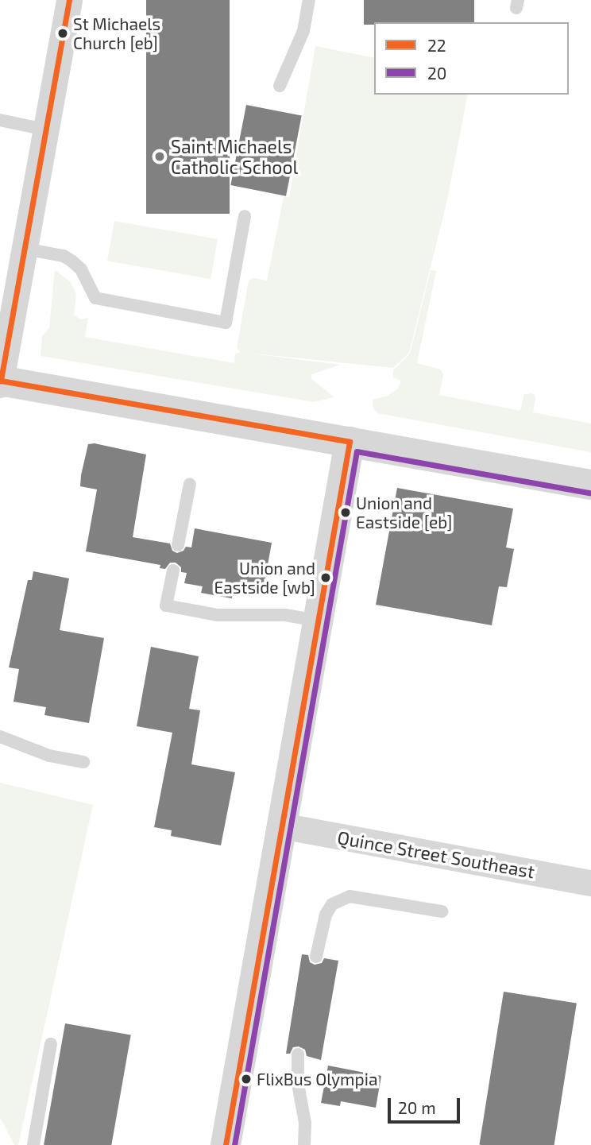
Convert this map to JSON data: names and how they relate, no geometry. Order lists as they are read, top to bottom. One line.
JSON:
{"streets":{"street":["Quince Street Southeast"]},"places":["St Michaels Church [eb]","Saint Michaels Catholic School","Union and Eastside [eb]","Union and Eastside [wb]","FlixBus Olympia"],"lines":["transit line 22","transit line 20"],"legend":["22","20"],"scale_bar":"20 m"}
